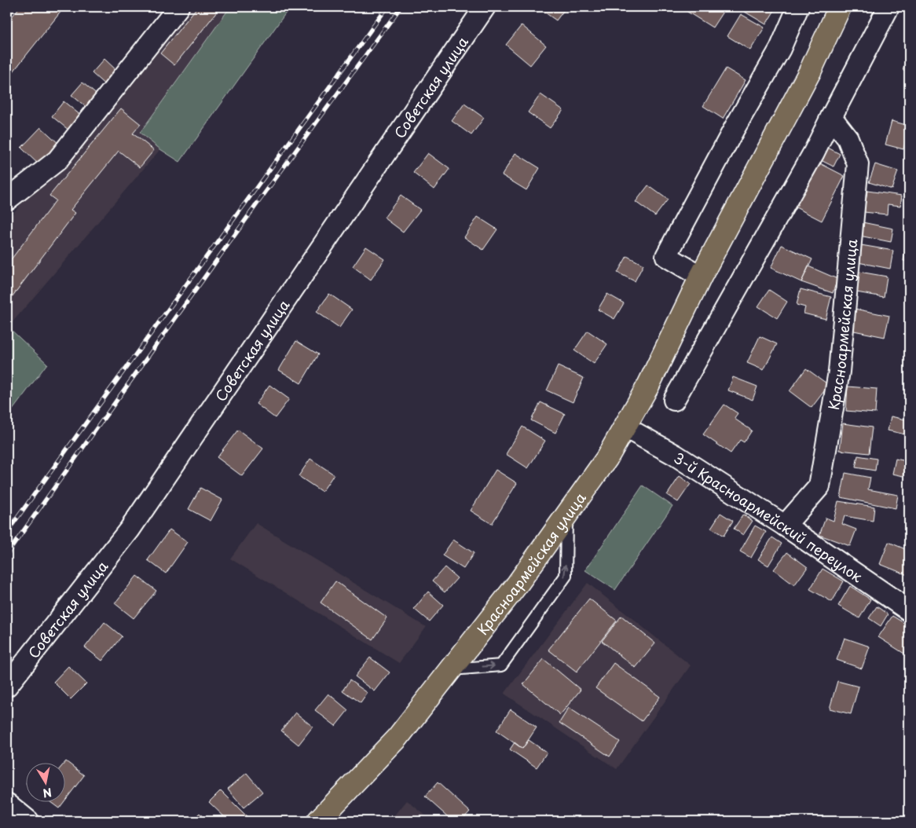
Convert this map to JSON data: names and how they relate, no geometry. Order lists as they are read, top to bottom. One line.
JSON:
{"streets":{"main road":["Красноармейская улица"],"street":["Советская улица","3-й Красноармейский переулок"]},"crossings":[["Красноармейская улица","3-й Красноармейский переулок"]],"north":"bottom"}
